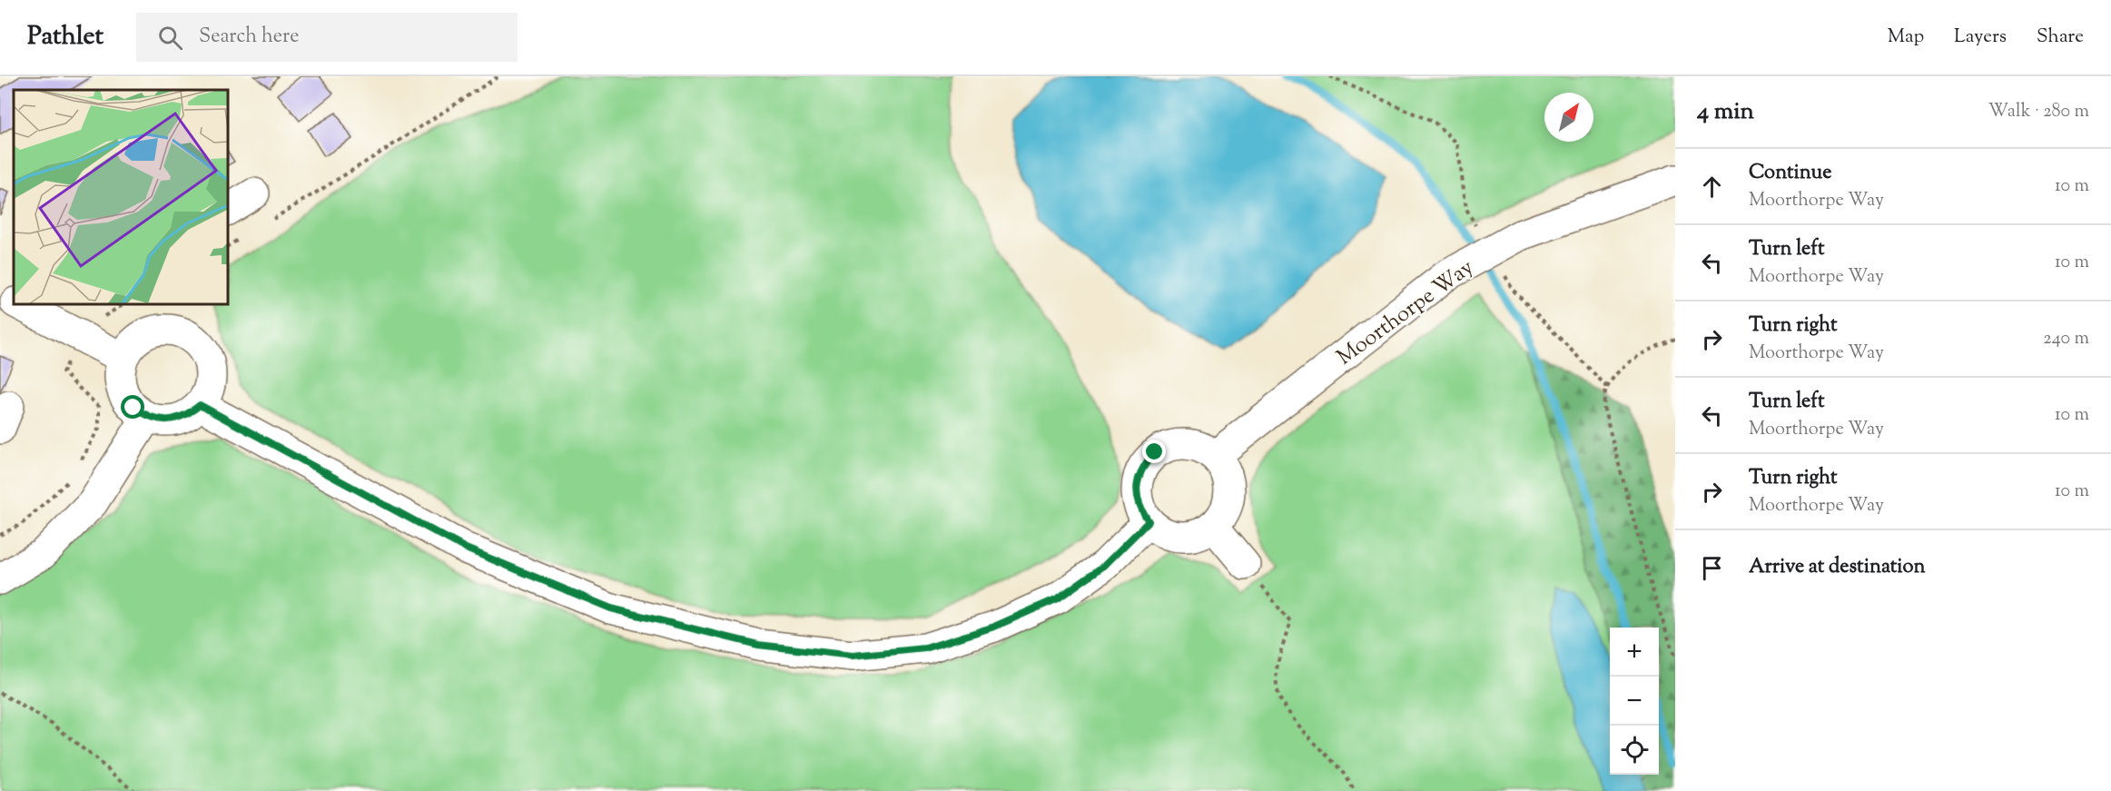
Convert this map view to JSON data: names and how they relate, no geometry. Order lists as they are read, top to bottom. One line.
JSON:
{"streets":{"street":["Moorthorpe Way"]},"north":"top right","page":{"header":"Pathlet","search":"Search here","nav":["Map","Layers","Share"],"heading":["4 min","Walk · 280 m"],"list":[["Continue","Moorthorpe Way","10 m"],["Turn left","Moorthorpe Way","10 m"],["Turn right","Moorthorpe Way","240 m"],["Turn left","Moorthorpe Way","10 m"],["Turn right","Moorthorpe Way","10 m"],"Arrive at destination"],"map_buttons":["+","−"]}}
